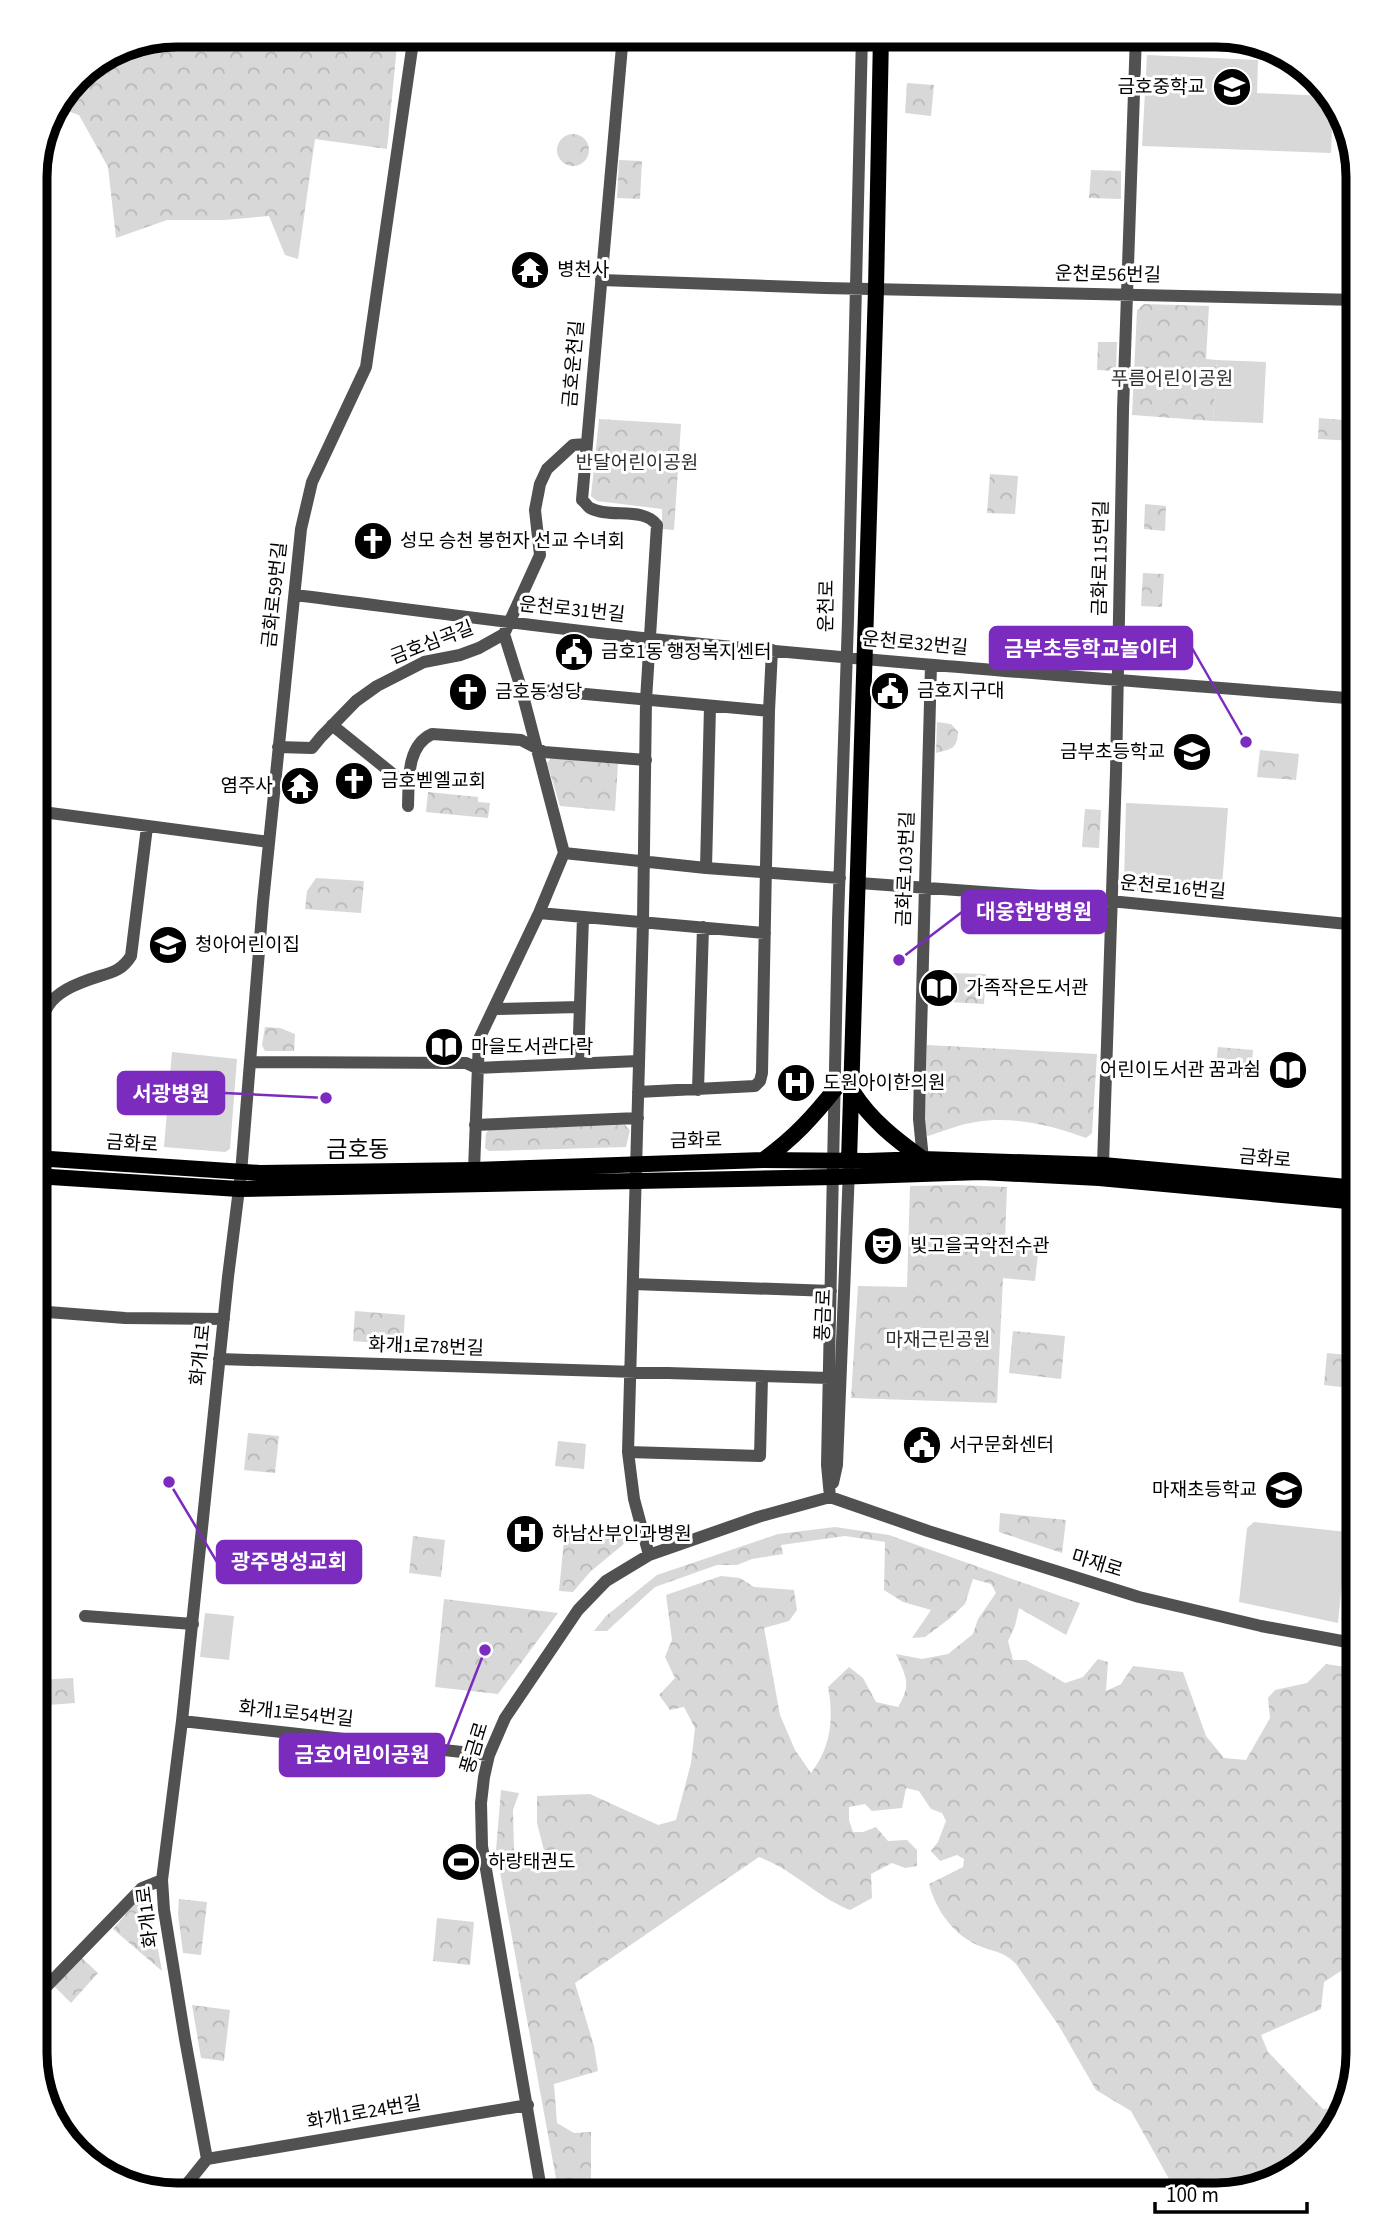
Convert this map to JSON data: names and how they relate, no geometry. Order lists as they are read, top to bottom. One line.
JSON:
{"streets":{"main road":["운천로","금화로"],"street":["운천로56번길","금호운천길","금화로115번길","금화로59번길","운천로31번길","금호심곡길","운천로32번길","금화로103번길","운천로16번길","풍금로","화개1로78번길","화개1로","마재로","화개1로54번길","화개1로24번길"]},"crossings":[["운천로56번길","금호운천길"],["운천로56번길","금화로115번길"],["운천로56번길","운천로"],["금호운천길","운천로31번길"],["금화로115번길","운천로32번길"],["금화로115번길","운천로16번길"],["금화로115번길","금화로"],["금화로59번길","운천로31번길"],["금화로59번길","금호심곡길"],["금화로59번길","금화로"],["금화로59번길","화개1로"],["운천로","운천로31번길"],["운천로","운천로32번길"],["운천로","운천로16번길"],["운천로","금화로"],["운천로","풍금로"],["운천로31번길","금호심곡길"],["운천로31번길","운천로32번길"],["운천로32번길","금화로103번길"],["금화로103번길","운천로16번길"],["금화로103번길","금화로"],["금화로","풍금로"],["금화로","화개1로"],["풍금로","화개1로78번길"],["풍금로","마재로"],["풍금로","화개1로54번길"],["풍금로","화개1로24번길"],["화개1로78번길","화개1로"],["화개1로","화개1로54번길"],["화개1로","화개1로24번길"]],"districts":["금호동"],"parks":["푸름어린이공원","반달어린이공원","마재근린공원"],"places":{"school or university":["금호중학교","금부초등학교","청아어린이집","마재초등학교"],"temple":["병천사","염주사"],"church":["성모 승천 봉헌자 선교 수녀회","금호동성당","금호벧엘교회"],"public building":["금호1동 행정복지센터","금호지구대","서구문화센터"],"other":["금부초등학교놀이터","대웅한방병원","서광병원","광주명성교회","금호어린이공원"],"library":["가족작은도서관","마을도서관다락","어린이도서관 꿈과쉼"],"hospital":["도원아이한의원","하남산부인과병원"],"theatre":["빛고을국악전수관"],"sports":["하랑태권도"]},"scale_bar":"100 m"}
